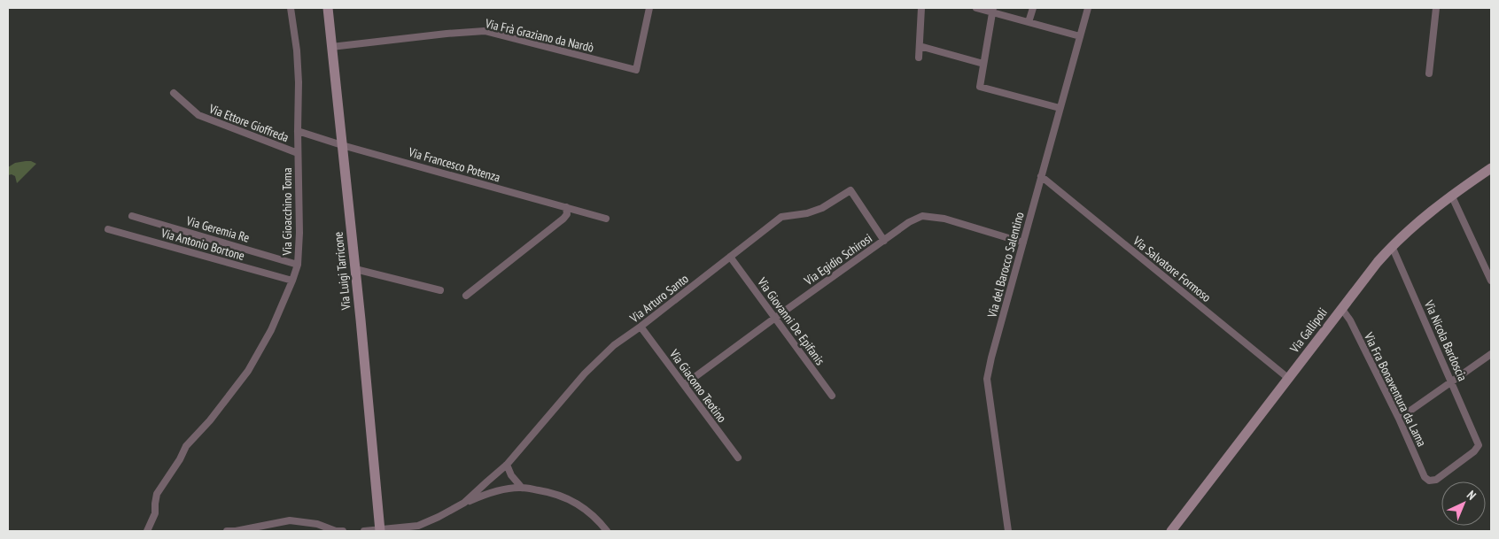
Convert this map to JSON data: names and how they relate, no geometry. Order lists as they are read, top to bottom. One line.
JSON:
{"streets":{"main road":["Via Luigi Tarricone","Via Gallipoli"],"street":["Via Frà Graziano da Nardò","Via Ettore Gioffreda","Via Francesco Potenza","Via Gioacchino Toma","Via Geremia Re","Via Antonio Bortone","Via Egidio Schirosi","Via del Barocco Salentino","Via Salvatore Formoso","Via Arturo Santo","Via Giovanni De Epifanis","Via Nicola Bardoscia","Via Giacomo Teotino","Via Fra Bonaventura da Lama"]},"crossings":[["Via Frà Graziano da Nardò","Via Luigi Tarricone"],["Via Ettore Gioffreda","Via Gioacchino Toma"],["Via Francesco Potenza","Via Gioacchino Toma"],["Via Francesco Potenza","Via Luigi Tarricone"],["Via Gioacchino Toma","Via Geremia Re"],["Via Gioacchino Toma","Via Antonio Bortone"],["Via Egidio Schirosi","Via del Barocco Salentino"],["Via Egidio Schirosi","Via Arturo Santo"],["Via Egidio Schirosi","Via Giovanni De Epifanis"],["Via Egidio Schirosi","Via Giacomo Teotino"],["Via del Barocco Salentino","Via Salvatore Formoso"],["Via Salvatore Formoso","Via Gallipoli"],["Via Luigi Tarricone","Via Arturo Santo"],["Via Arturo Santo","Via Giovanni De Epifanis"],["Via Arturo Santo","Via Giacomo Teotino"],["Via Gallipoli","Via Nicola Bardoscia"],["Via Gallipoli","Via Fra Bonaventura da Lama"],["Via Nicola Bardoscia","Via Fra Bonaventura da Lama"]],"north":"top right"}
